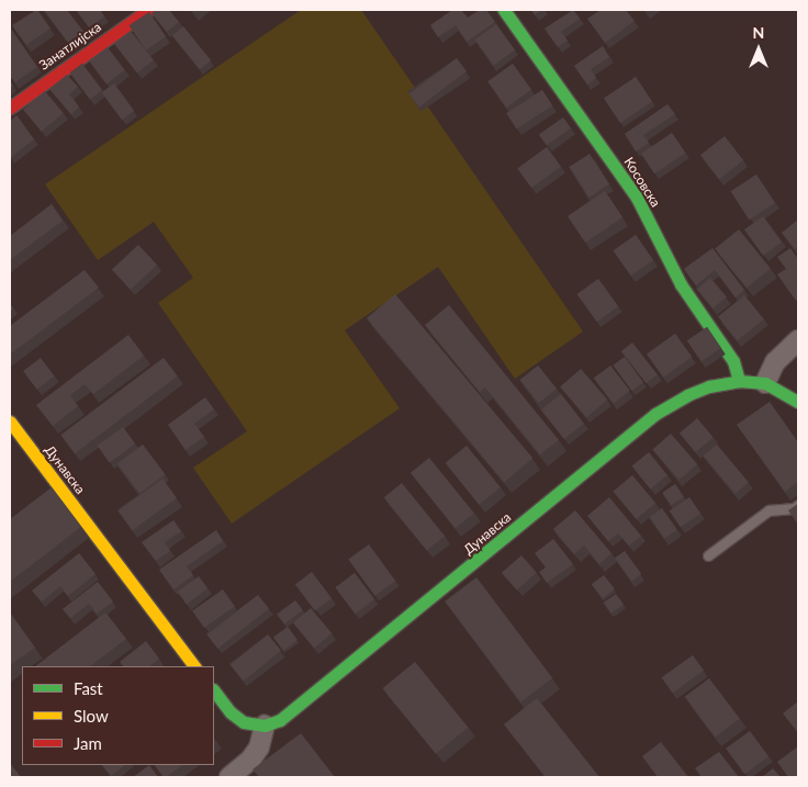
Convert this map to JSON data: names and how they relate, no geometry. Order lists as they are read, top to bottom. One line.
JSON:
{"streets":{"main road":["Занатлијска","Косовска","Дунавска"]},"crossings":[["Косовска","Дунавска"]],"legend":["Fast","Slow","Jam"],"north":"top"}
